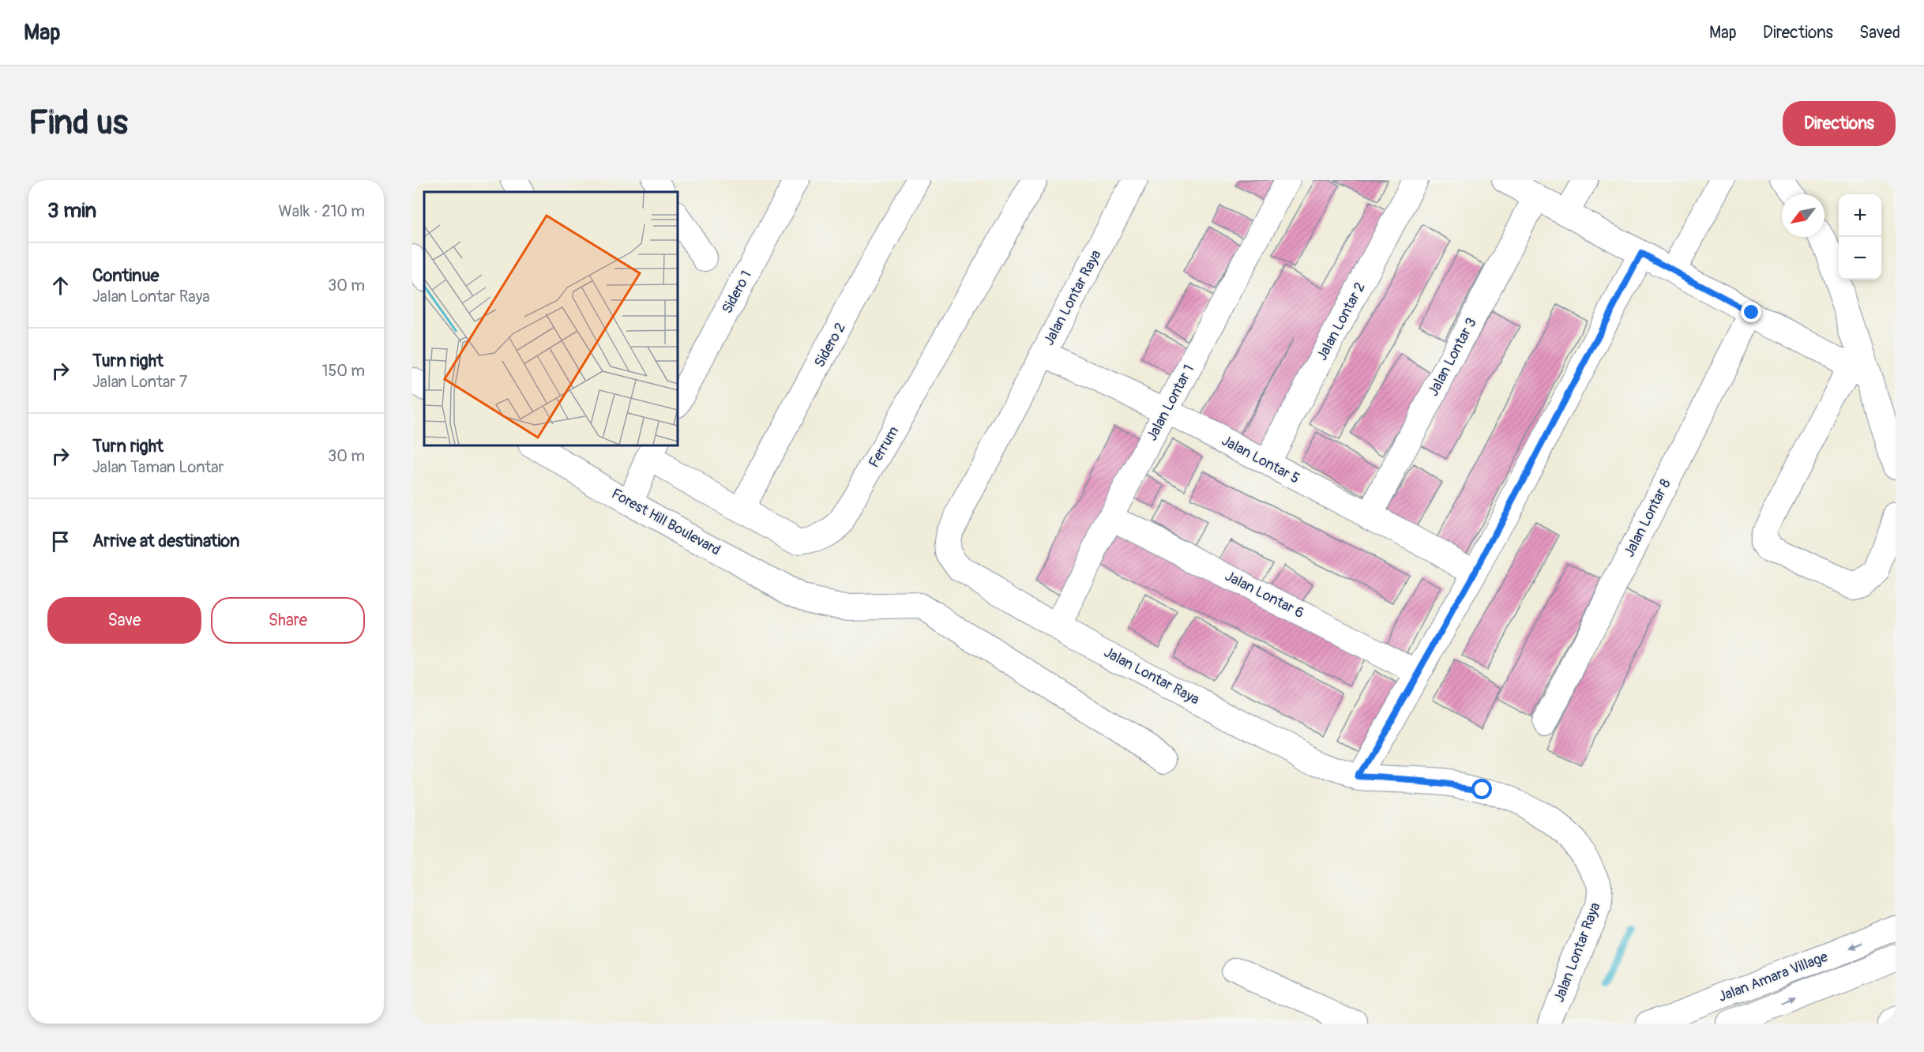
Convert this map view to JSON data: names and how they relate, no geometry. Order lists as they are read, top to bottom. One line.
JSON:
{"streets":{"street":["Sidero 1","Jalan Lontar Raya","Jalan Lontar 2","Sidero 2","Jalan Lontar 3","Jalan Lontar 1","Ferrum","Jalan Lontar 5","Jalan Lontar 8","Forest Hill Boulevard","Jalan Lontar 6","Jalan Amara Village"]},"crossings":[["Jalan Lontar Raya","Jalan Lontar 1"],["Jalan Lontar Raya","Jalan Lontar 5"],["Jalan Lontar 2","Jalan Lontar 5"],["Sidero 2","Ferrum"],["Jalan Lontar 3","Jalan Lontar 5"],["Jalan Lontar 1","Jalan Lontar 5"],["Jalan Lontar 1","Jalan Lontar 6"]],"north":"bottom left","page":{"header":"Map","nav":["Map","Directions","Saved"],"buttons":["Directions",["Save","Share"]],"title":"Find us","heading":["3 min","Walk · 210 m"],"map_buttons":["+","−"],"list":[["Continue","Jalan Lontar Raya","30 m"],["Turn right","Jalan Lontar 7","150 m"],["Turn right","Jalan Taman Lontar","30 m"],"Arrive at destination"]}}
